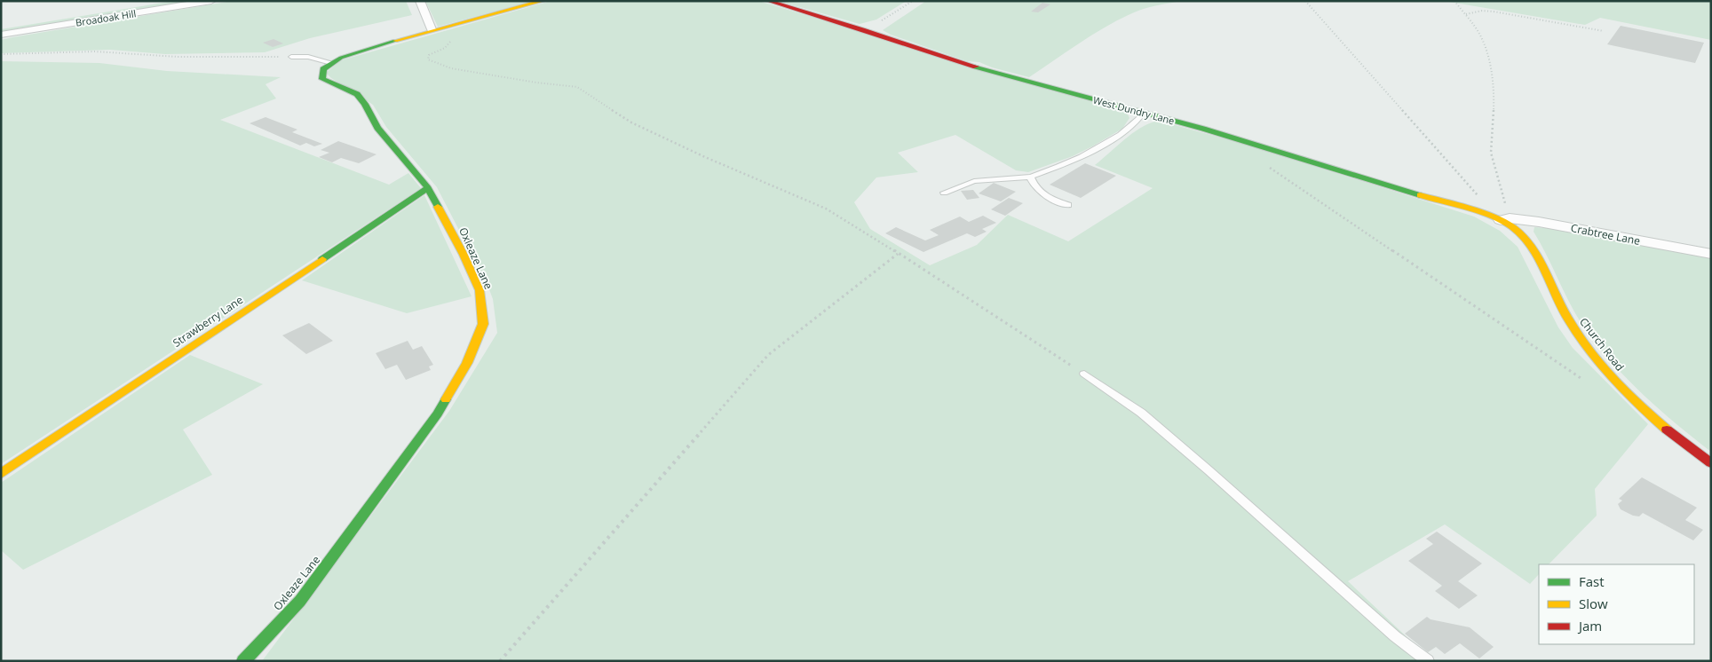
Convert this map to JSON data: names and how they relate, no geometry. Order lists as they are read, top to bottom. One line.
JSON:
{"streets":{"street":["Broadoak Hill","West Dundry Lane","Crabtree Lane","Oxleaze Lane","Strawberry Lane","Church Road"]},"crossings":[["West Dundry Lane","Crabtree Lane"],["West Dundry Lane","Church Road"],["Crabtree Lane","Church Road"],["Oxleaze Lane","Strawberry Lane"]],"legend":["Fast","Slow","Jam"]}
